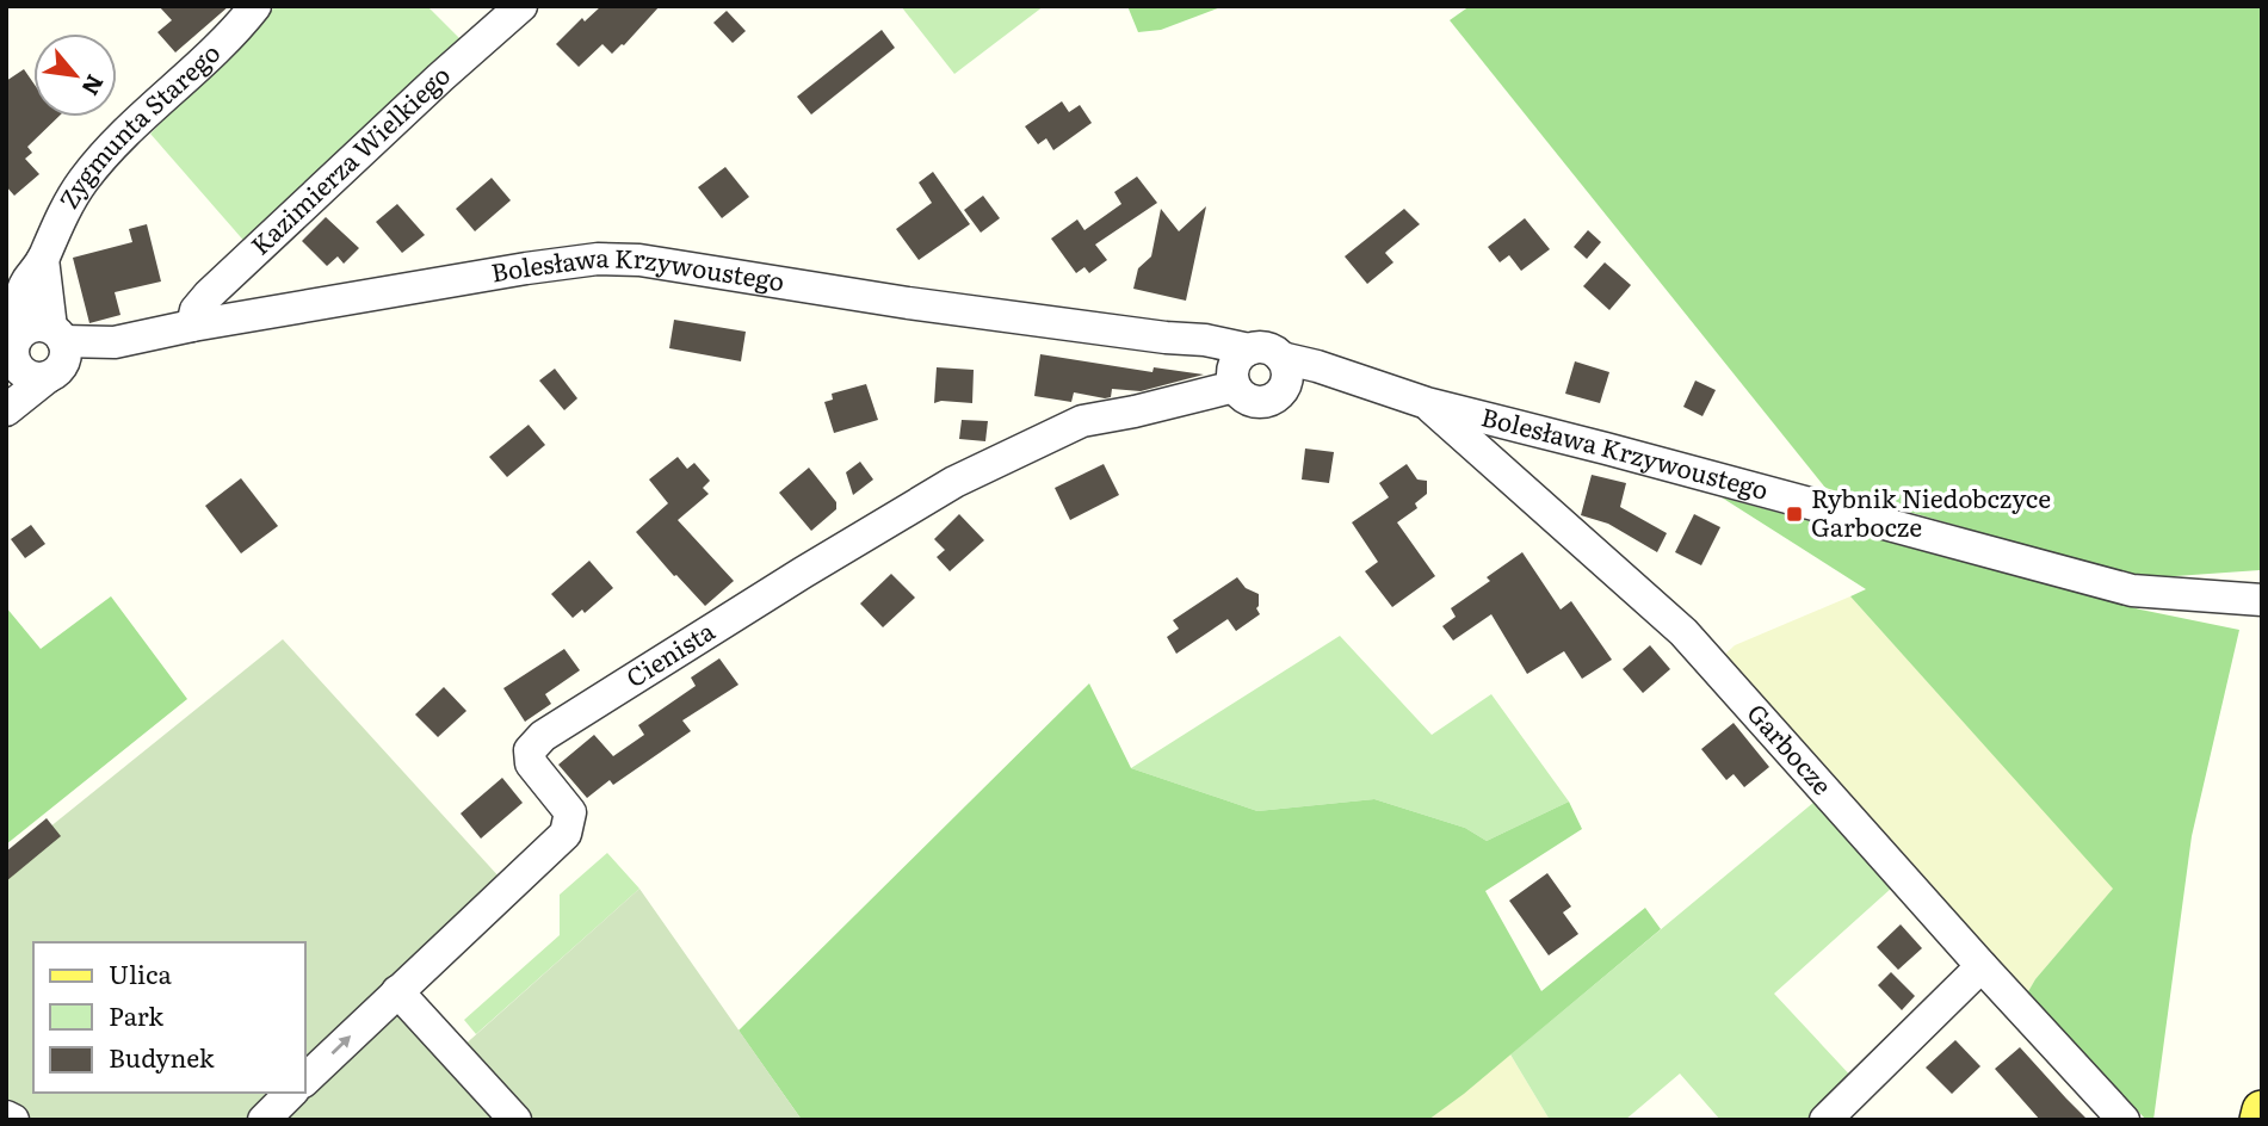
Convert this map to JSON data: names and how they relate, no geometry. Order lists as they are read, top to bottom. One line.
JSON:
{"streets":{"street":["Zygmunta Starego","Kazimierza Wielkiego","Bolesława Krzywoustego","Cienista","Garbocze"]},"crossings":[["Zygmunta Starego","Bolesława Krzywoustego"],["Kazimierza Wielkiego","Bolesława Krzywoustego"],["Bolesława Krzywoustego","Cienista"],["Bolesława Krzywoustego","Garbocze"]],"places":{"transit":["Rybnik Niedobczyce Garbocze"]},"legend":["Ulica","Park","Budynek"],"north":"bottom right"}
